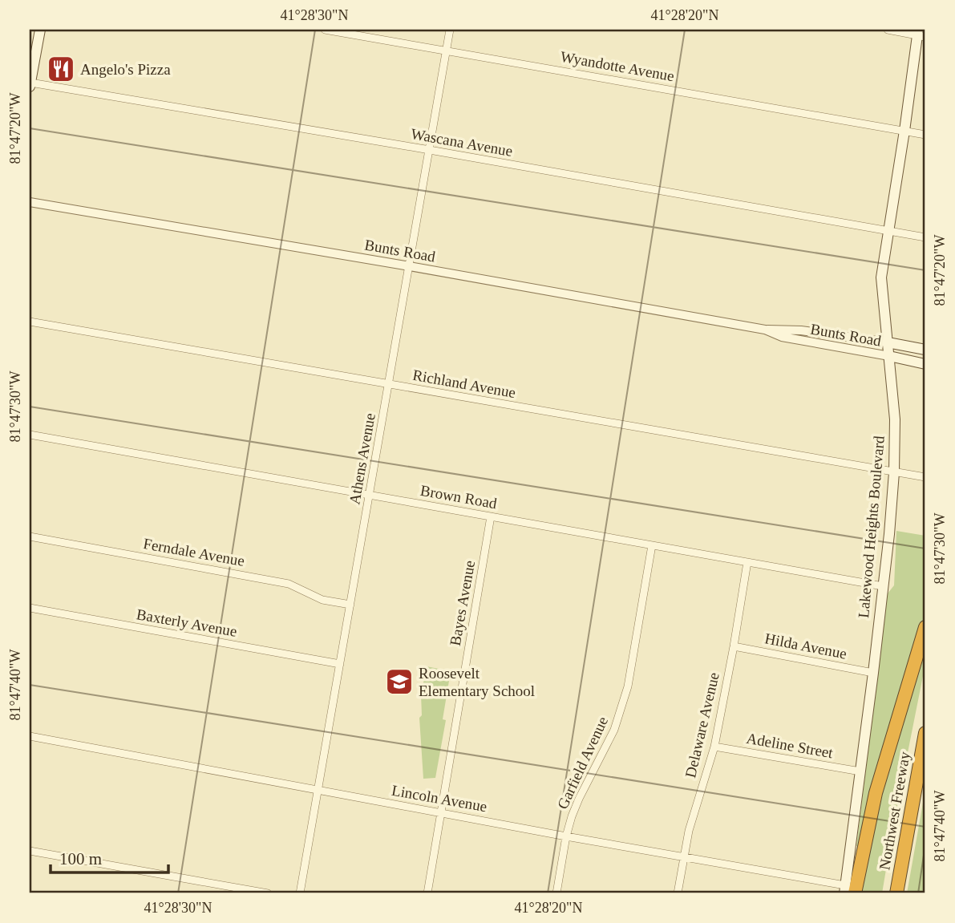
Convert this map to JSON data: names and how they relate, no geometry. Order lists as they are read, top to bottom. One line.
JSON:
{"streets":{"highway":["Northwest Freeway"],"main road":["Lakewood Heights Boulevard"],"street":["Wyandotte Avenue","Wascana Avenue","Bunts Road","Richland Avenue","Athens Avenue","Brown Road","Ferndale Avenue","Bayes Avenue","Baxterly Avenue","Hilda Avenue","Delaware Avenue","Adeline Street","Garfield Avenue","Lincoln Avenue"]},"crossings":[["Wyandotte Avenue","Athens Avenue"],["Wyandotte Avenue","Lakewood Heights Boulevard"],["Wascana Avenue","Athens Avenue"],["Wascana Avenue","Lakewood Heights Boulevard"],["Bunts Road","Athens Avenue"],["Bunts Road","Lakewood Heights Boulevard"],["Richland Avenue","Athens Avenue"],["Richland Avenue","Lakewood Heights Boulevard"],["Athens Avenue","Brown Road"],["Athens Avenue","Ferndale Avenue"],["Athens Avenue","Baxterly Avenue"],["Athens Avenue","Lincoln Avenue"],["Brown Road","Lakewood Heights Boulevard"],["Brown Road","Bayes Avenue"],["Brown Road","Delaware Avenue"],["Brown Road","Garfield Avenue"],["Lakewood Heights Boulevard","Hilda Avenue"],["Lakewood Heights Boulevard","Adeline Street"],["Lakewood Heights Boulevard","Lincoln Avenue"],["Bayes Avenue","Lincoln Avenue"],["Hilda Avenue","Delaware Avenue"],["Delaware Avenue","Adeline Street"],["Delaware Avenue","Lincoln Avenue"],["Garfield Avenue","Lincoln Avenue"]],"places":{"restaurant":["Angelo's Pizza"],"school or university":["Roosevelt Elementary School"]},"scale_bar":"100 m","coordinates":["41°28'30\"N","41°28'20\"N","81°47'20\"W","81°47'30\"W","81°47'40\"W"]}
